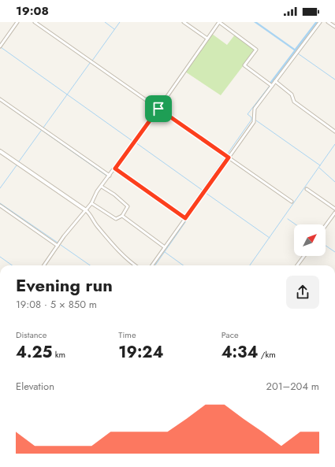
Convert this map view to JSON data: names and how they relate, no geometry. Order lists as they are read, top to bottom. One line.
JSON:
{"north":"top right","page":{"status":"19:08","heading":["Evening run","19:08 · 5 × 850 m"],"stats":[["Distance","4.25 km"],["Time","19:24"],["Pace","4:34 /km"]],"chart":["Elevation","201–204 m"]}}
